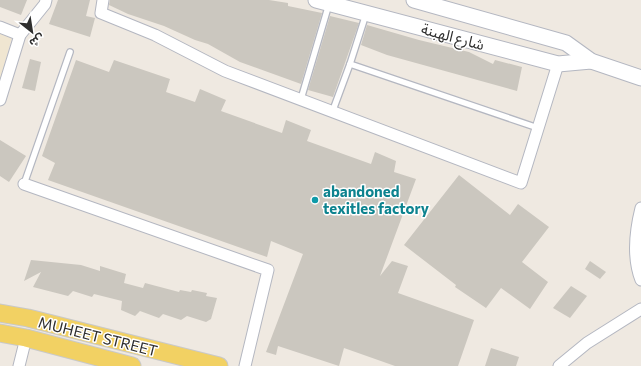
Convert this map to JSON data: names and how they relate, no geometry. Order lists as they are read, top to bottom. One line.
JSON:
{"streets":{"main road":["MUHEET STREET"],"street":["شارع الهبنة"]},"places":["abandoned texitles factory"],"north":"bottom right"}
